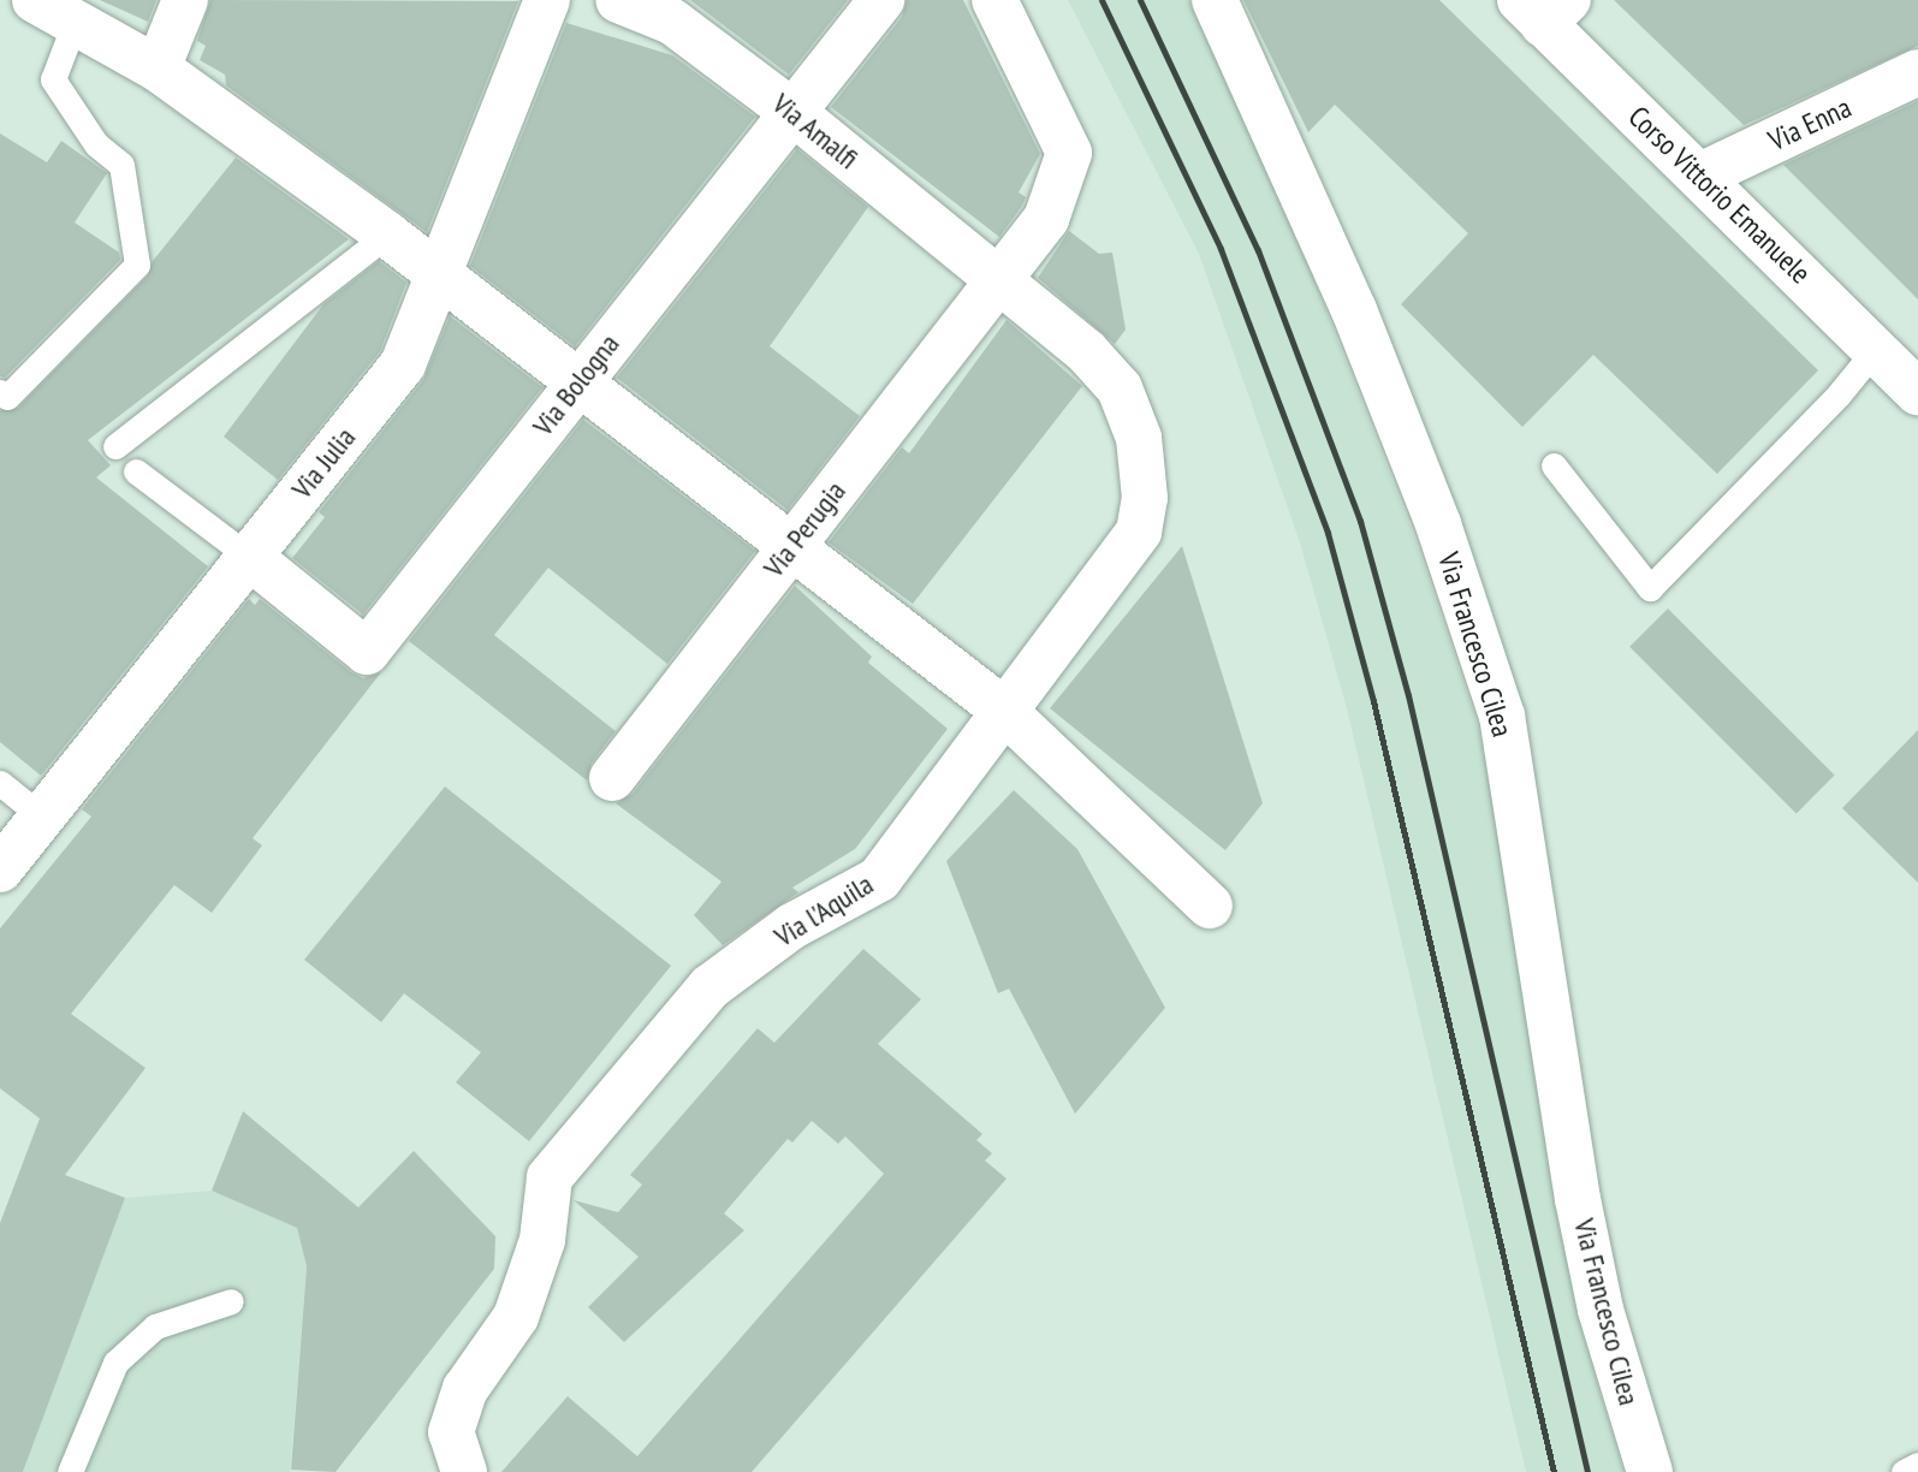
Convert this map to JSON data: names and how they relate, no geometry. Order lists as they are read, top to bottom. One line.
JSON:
{"streets":{"street":["Via Enna","Via Amalfi","Corso Vittorio Emanuele","Via Bologna","Via Julia","Via Perugia","Via Francesco Cilea","Via l'Aquila"]},"crossings":[["Via Enna","Corso Vittorio Emanuele"],["Via Amalfi","Via Bologna"],["Via Amalfi","Via Perugia"],["Via Amalfi","Via l'Aquila"],["Via Bologna","Via Julia"],["Via Perugia","Via l'Aquila"]]}
